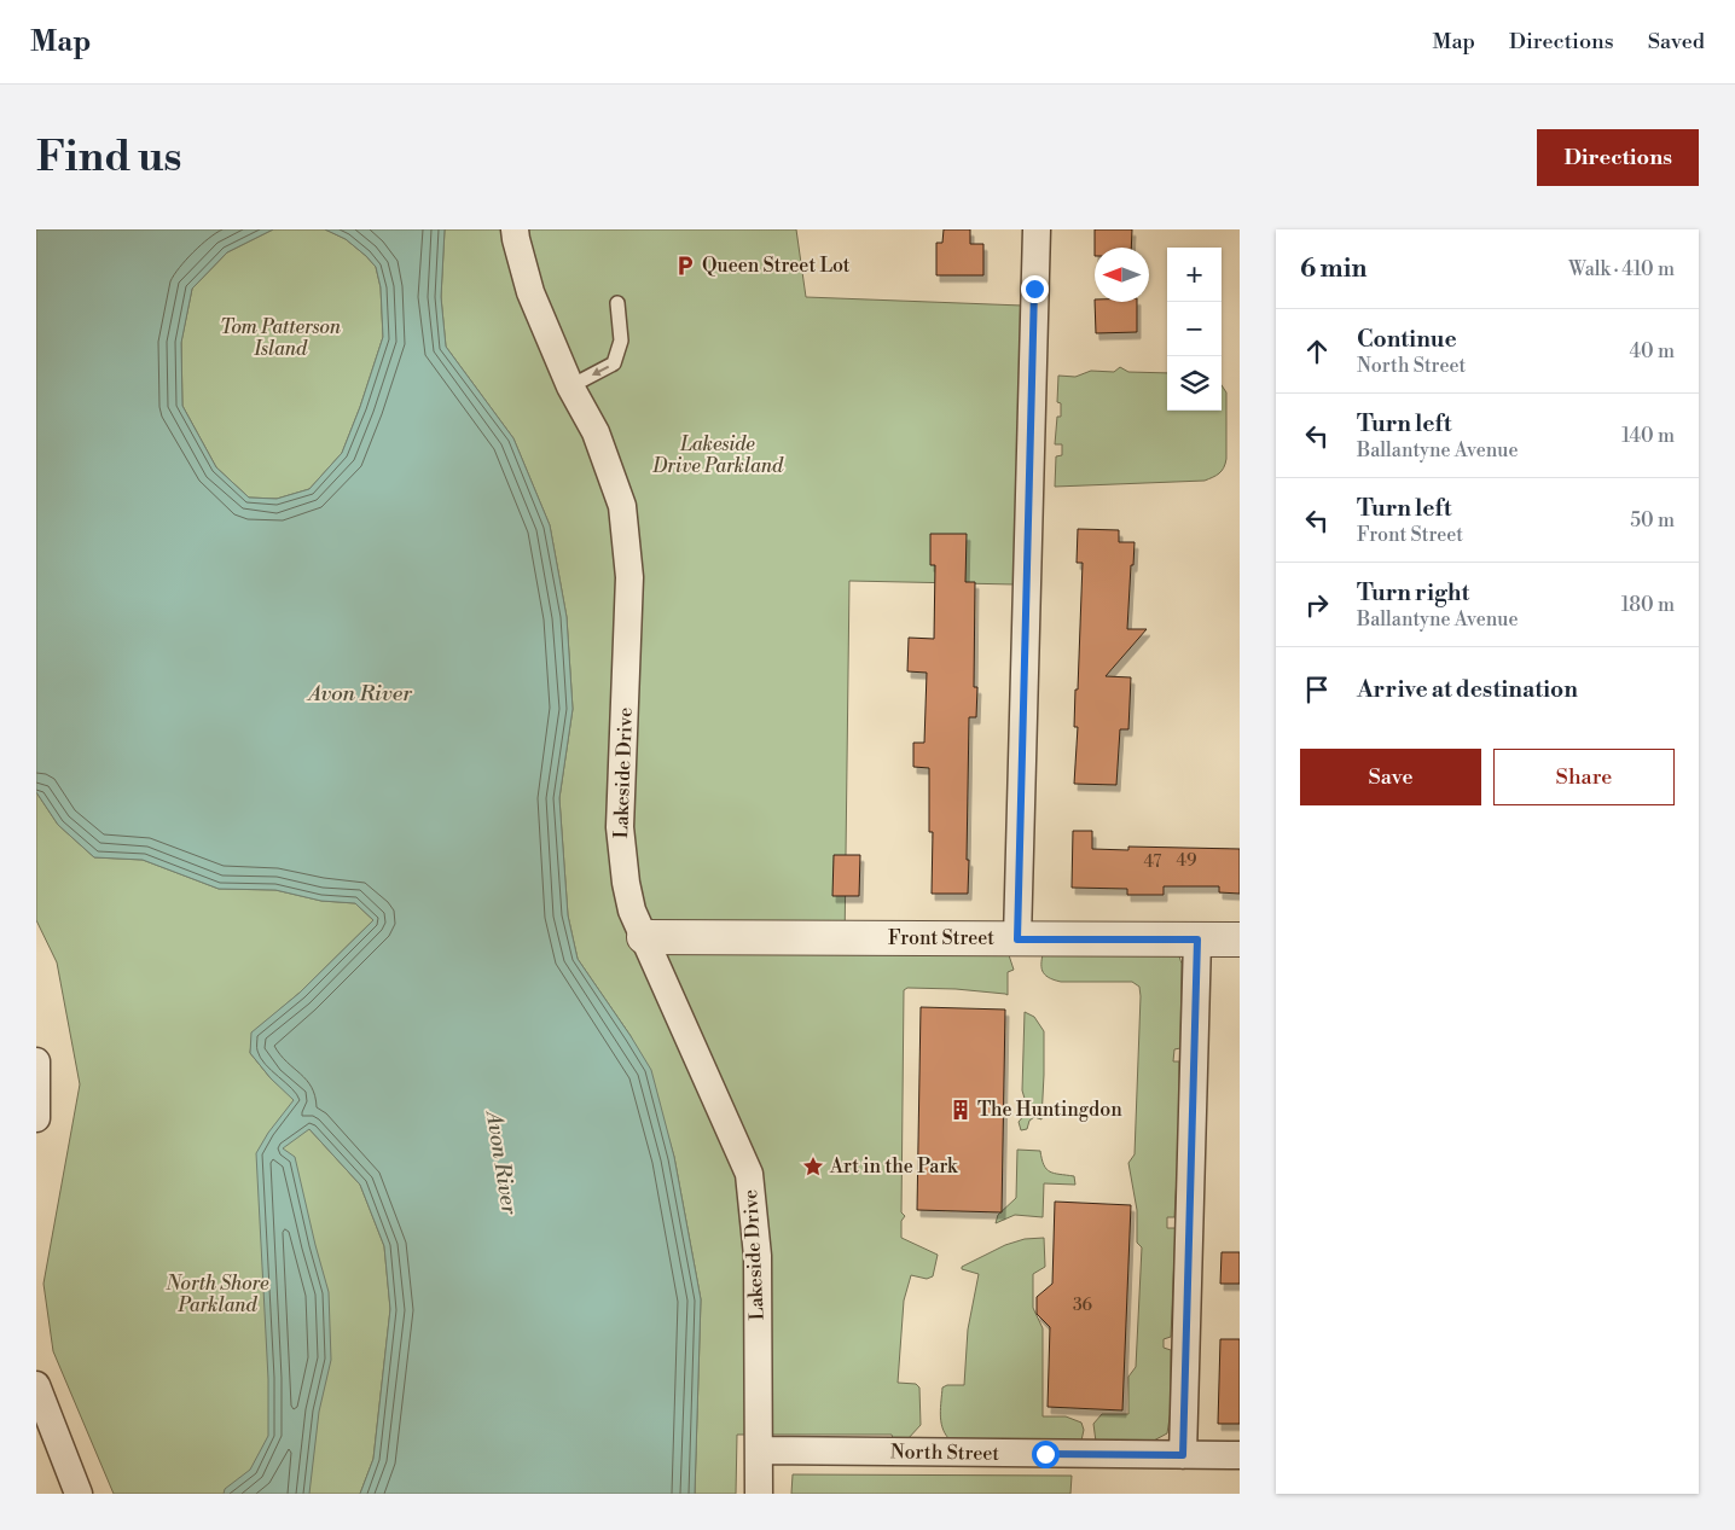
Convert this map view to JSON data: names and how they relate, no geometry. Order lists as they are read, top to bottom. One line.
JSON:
{"streets":{"street":["Lakeside Drive","Front Street","North Street"]},"crossings":[["Lakeside Drive","Front Street"],["Lakeside Drive","North Street"]],"water":["Avon River"],"parks":["Tom Patterson Island","Lakeside Drive Parkland","North Shore Parkland"],"places":{"parking":["Queen Street Lot"],"building":["The Huntingdon"],"place":["Art in the Park"]},"house_numbers":["49","47","36"],"north":"left","page":{"header":"Map","nav":["Map","Directions","Saved"],"buttons":["Directions",["Save","Share"]],"title":"Find us","heading":["6 min","Walk · 410 m"],"map_buttons":["+","−"],"list":[["Continue","North Street","40 m"],["Turn left","Ballantyne Avenue","140 m"],["Turn left","Front Street","50 m"],["Turn right","Ballantyne Avenue","180 m"],"Arrive at destination"]}}
